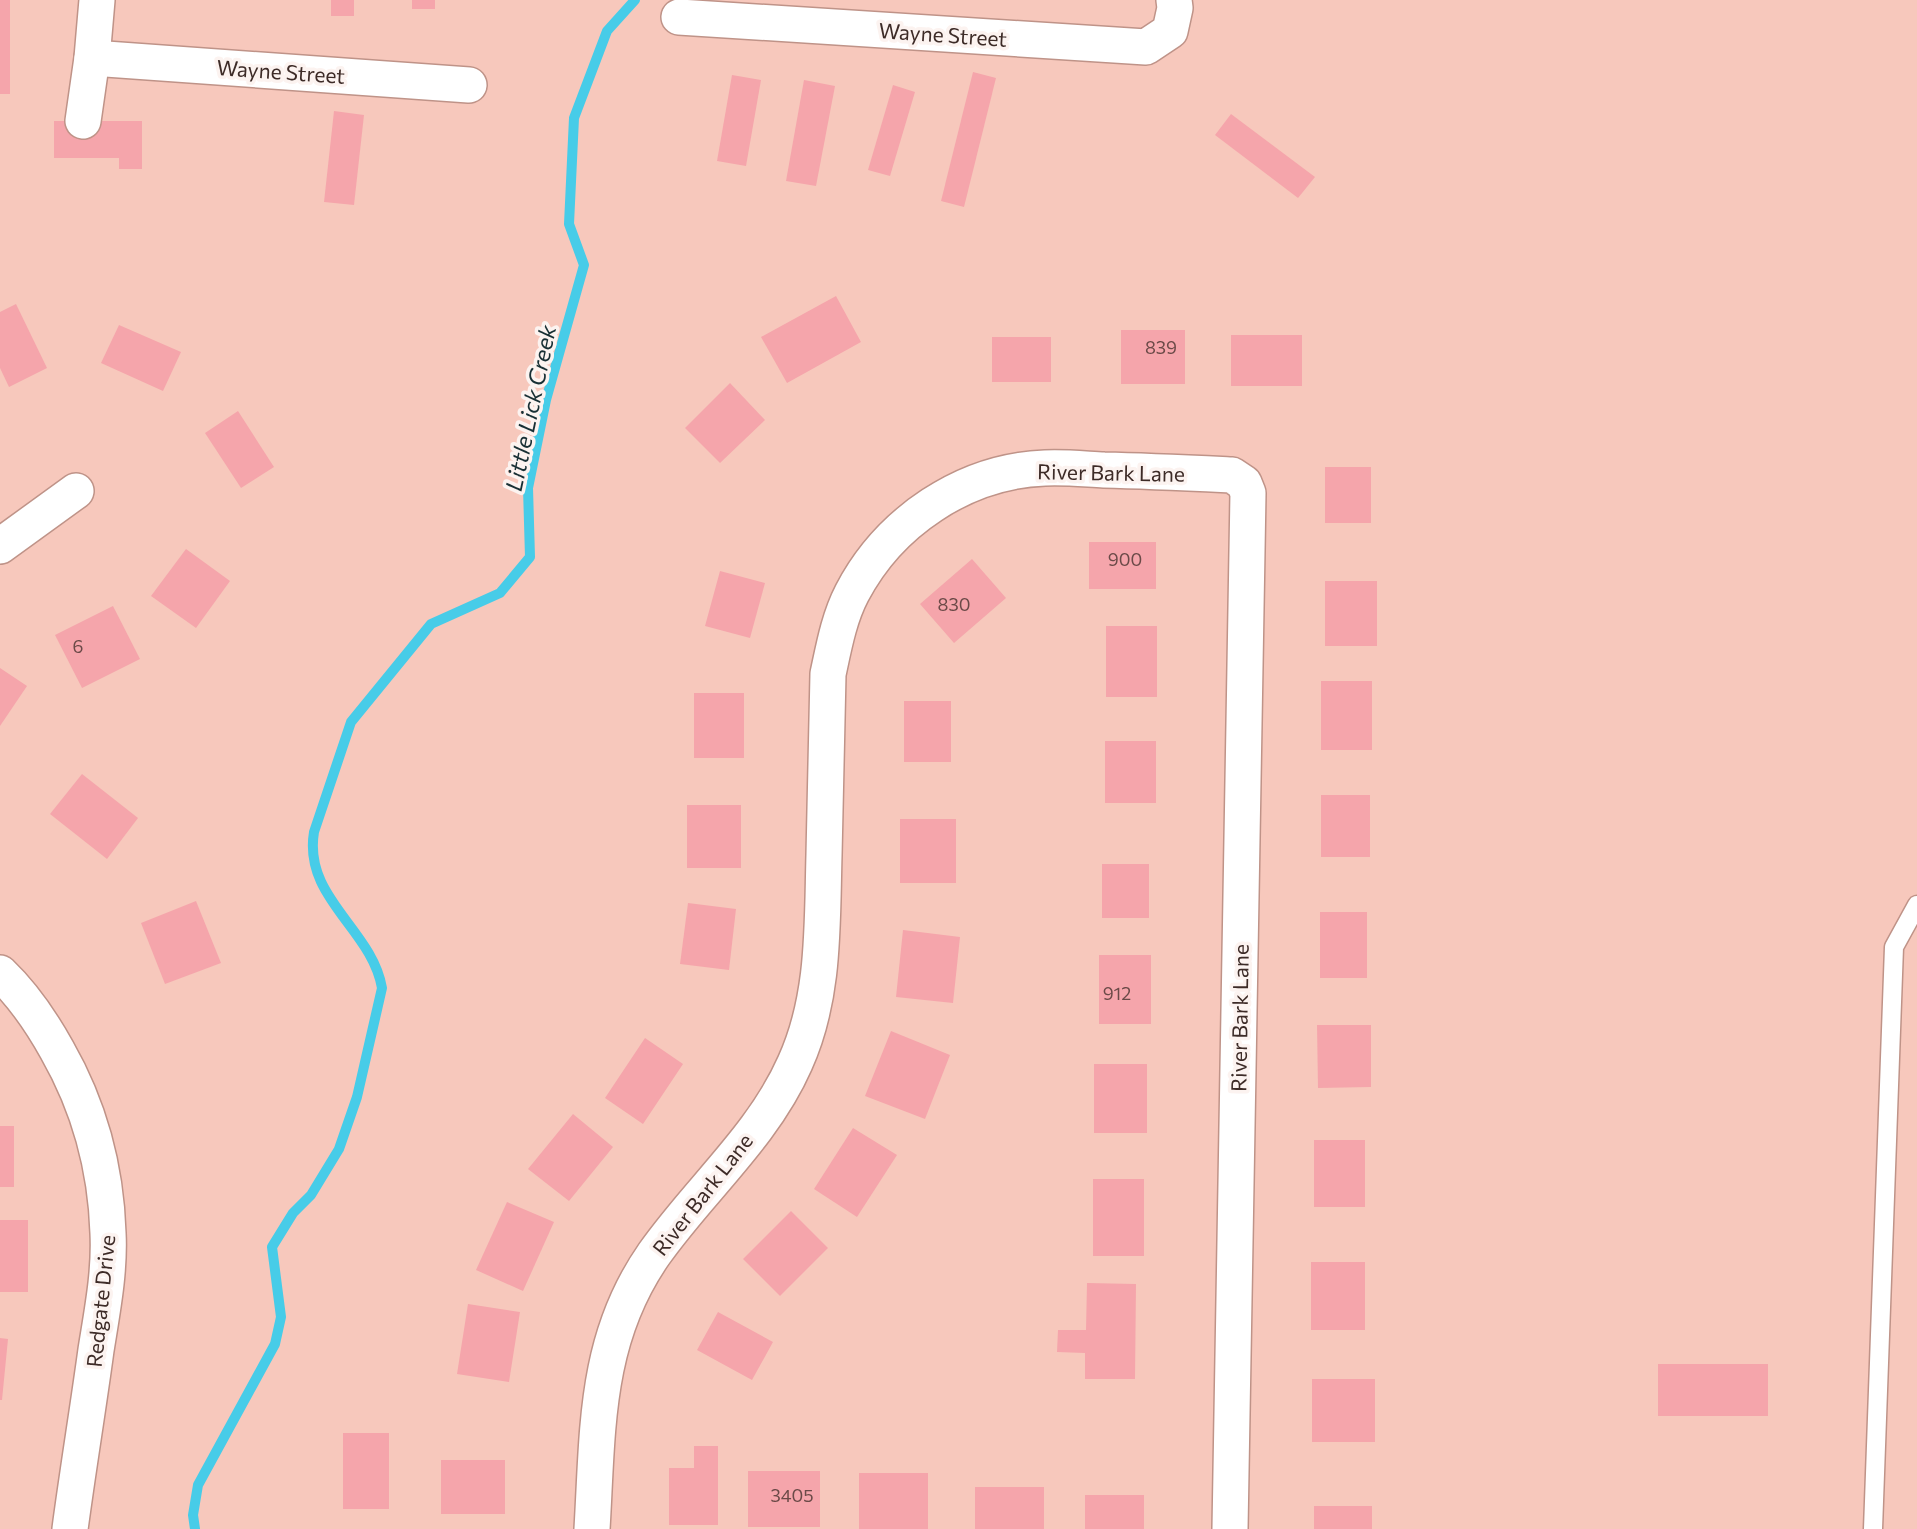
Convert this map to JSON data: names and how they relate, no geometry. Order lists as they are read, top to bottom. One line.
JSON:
{"streets":{"street":["Wayne Street","River Bark Lane","Redgate Drive"]},"water":["Little Lick Creek"],"house_numbers":["839","900","830","6","912","3405"]}
